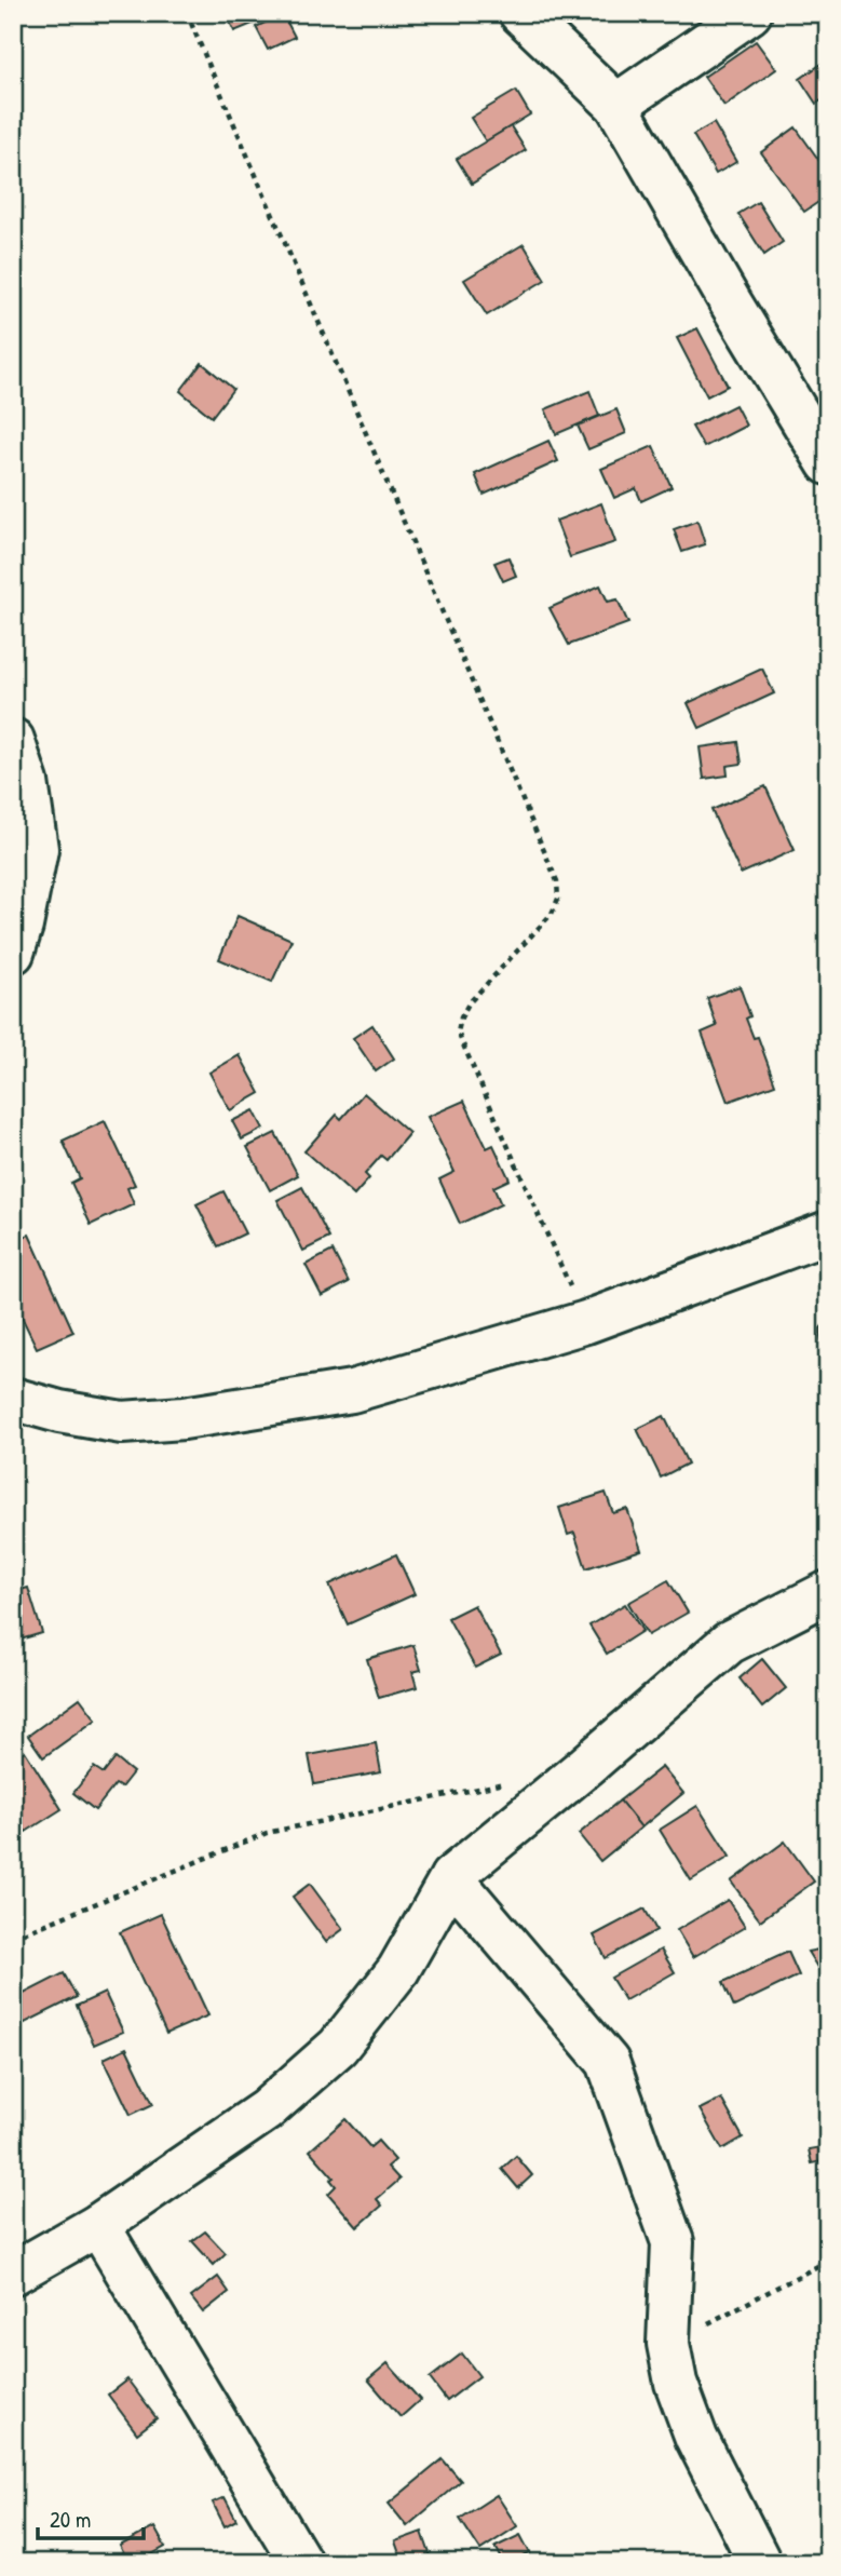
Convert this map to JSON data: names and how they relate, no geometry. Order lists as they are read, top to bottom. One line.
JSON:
{"scale_bar":"20 m"}
